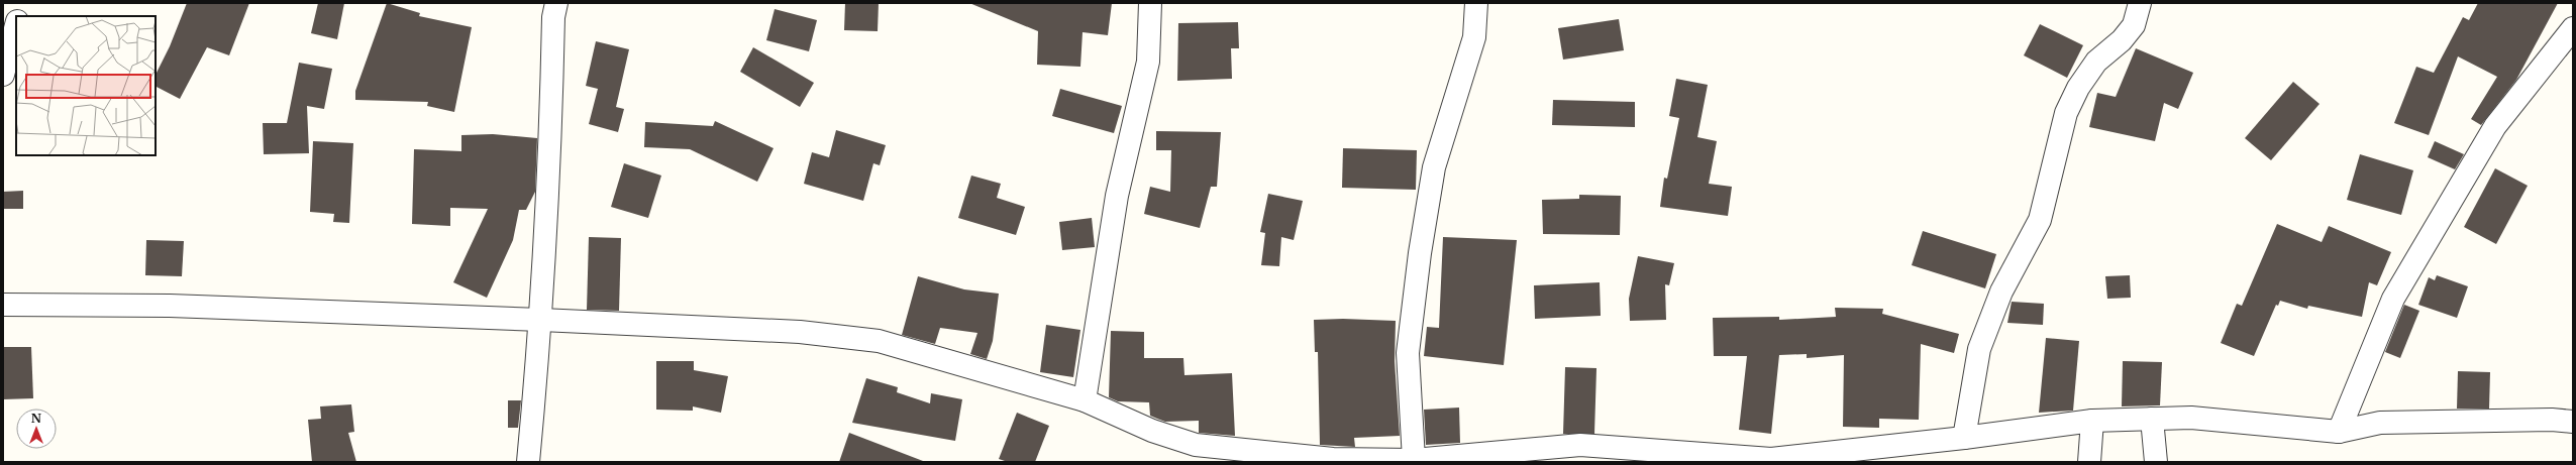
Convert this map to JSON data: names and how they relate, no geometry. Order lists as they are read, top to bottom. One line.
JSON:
{"north":"top"}
